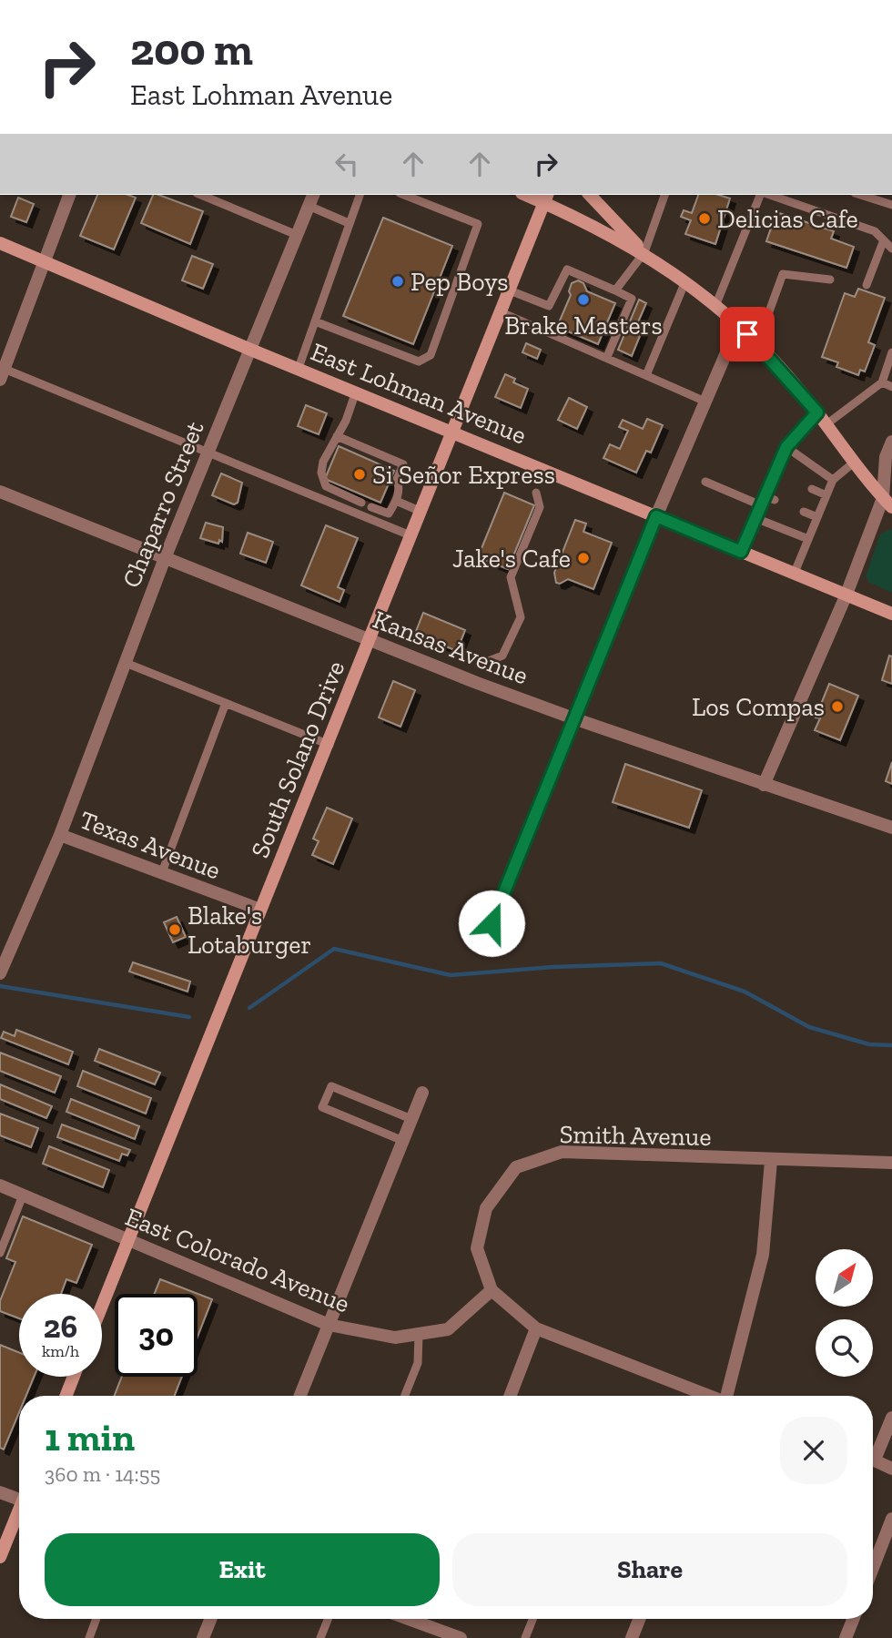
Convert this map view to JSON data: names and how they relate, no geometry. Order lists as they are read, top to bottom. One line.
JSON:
{"streets":{"main road":["East Lohman Avenue","South Solano Drive"],"street":["Chaparro Street","Kansas Avenue","Texas Avenue","Smith Avenue","East Colorado Avenue"]},"crossings":[["East Lohman Avenue","Chaparro Street"],["East Lohman Avenue","South Solano Drive"],["Chaparro Street","Kansas Avenue"],["Chaparro Street","Texas Avenue"],["Kansas Avenue","South Solano Drive"],["South Solano Drive","Texas Avenue"],["South Solano Drive","East Colorado Avenue"],["Smith Avenue","East Colorado Avenue"]],"places":["Delicias Cafe","Pep Boys","Brake Masters","Si Señor Express","Jake's Cafe","Los Compas","Blake's Lotaburger"],"north":"top right","page":{"turn":["200 m","East Lohman Avenue"],"speed":"26 km/h","limit":"30","heading":["1 min","360 m · 14:55"],"buttons":["Exit","Share"]}}
